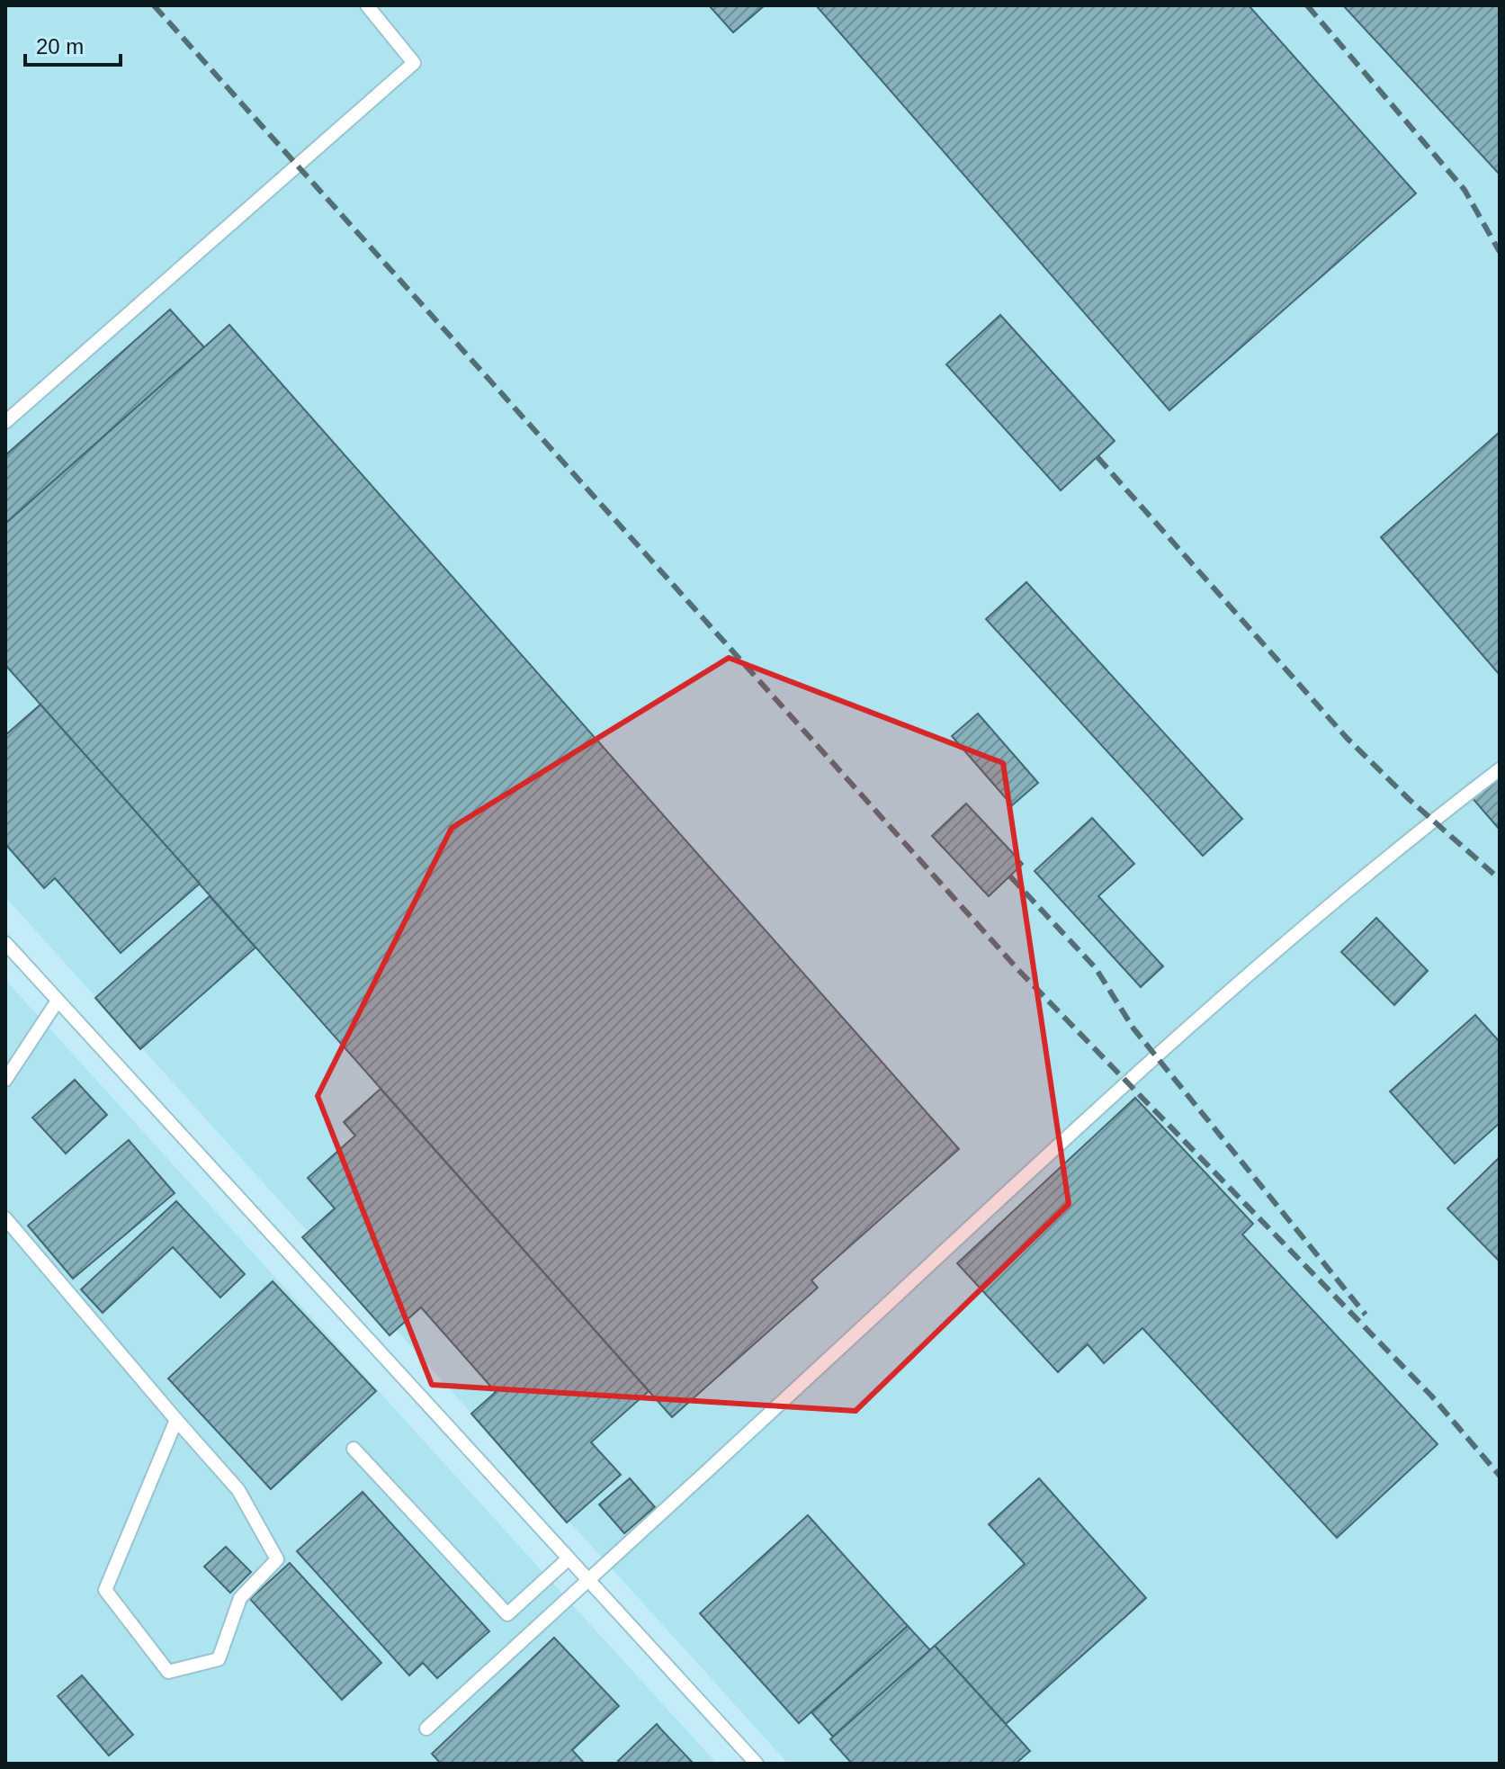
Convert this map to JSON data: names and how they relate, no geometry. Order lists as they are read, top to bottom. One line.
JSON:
{"scale_bar":"20 m"}
